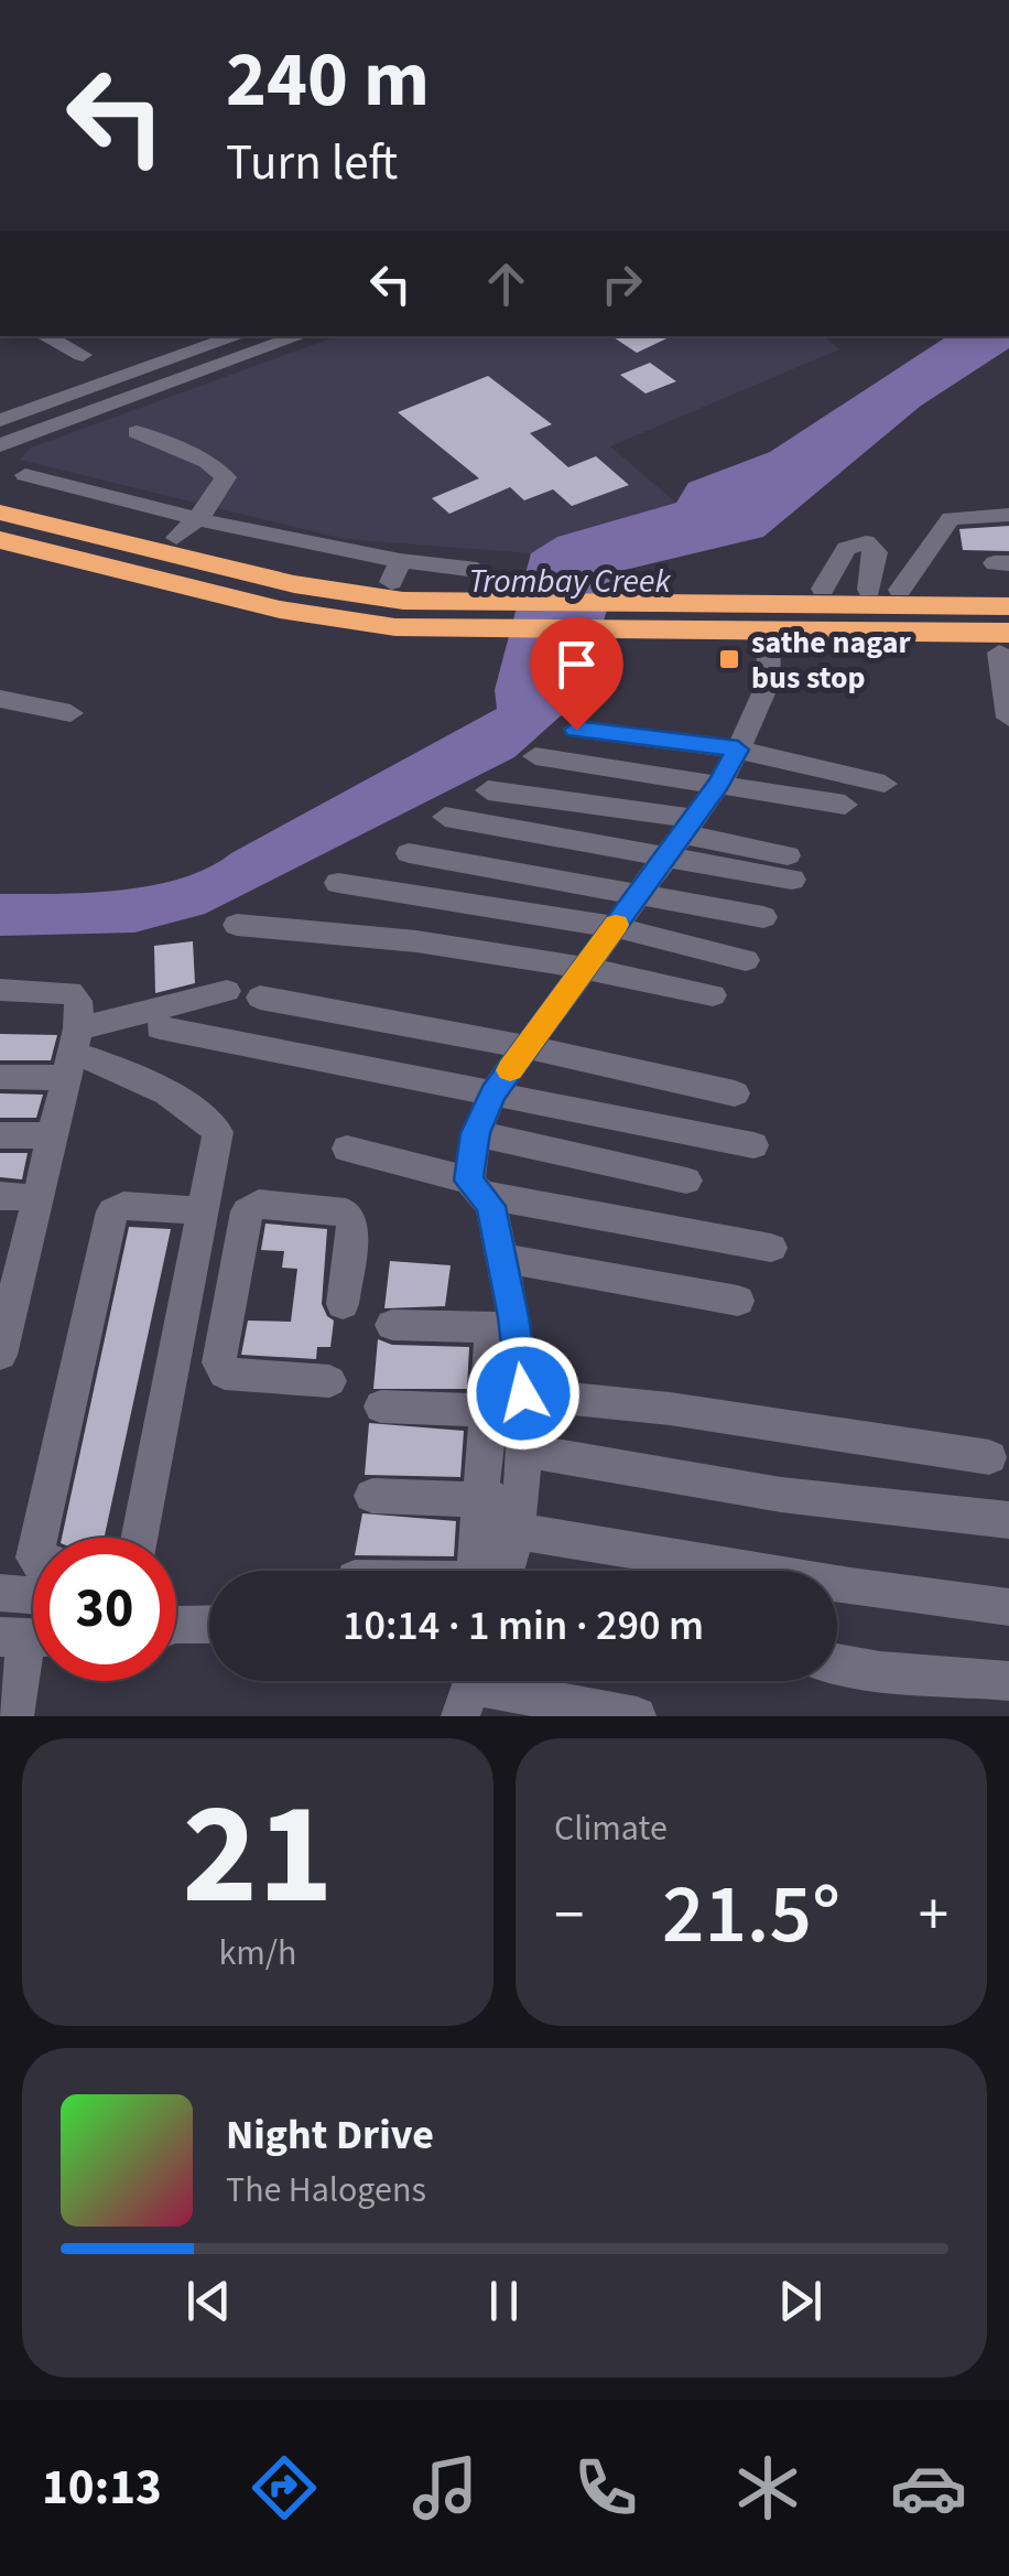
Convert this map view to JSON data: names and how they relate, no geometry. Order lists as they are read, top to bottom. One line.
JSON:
{"water":["Trombay Creek"],"places":{"transit":["sathe nagar bus stop"]},"page":{"turn":["240 m","Turn left"],"limit":"30","trip":"10:14 · 1 min · 290 m","tile":[["21","km/h"],"Climate"],"heat":["−","21.5°","+"],"song":["Night Drive","The Halogens"],"tabs":"10:13"}}
